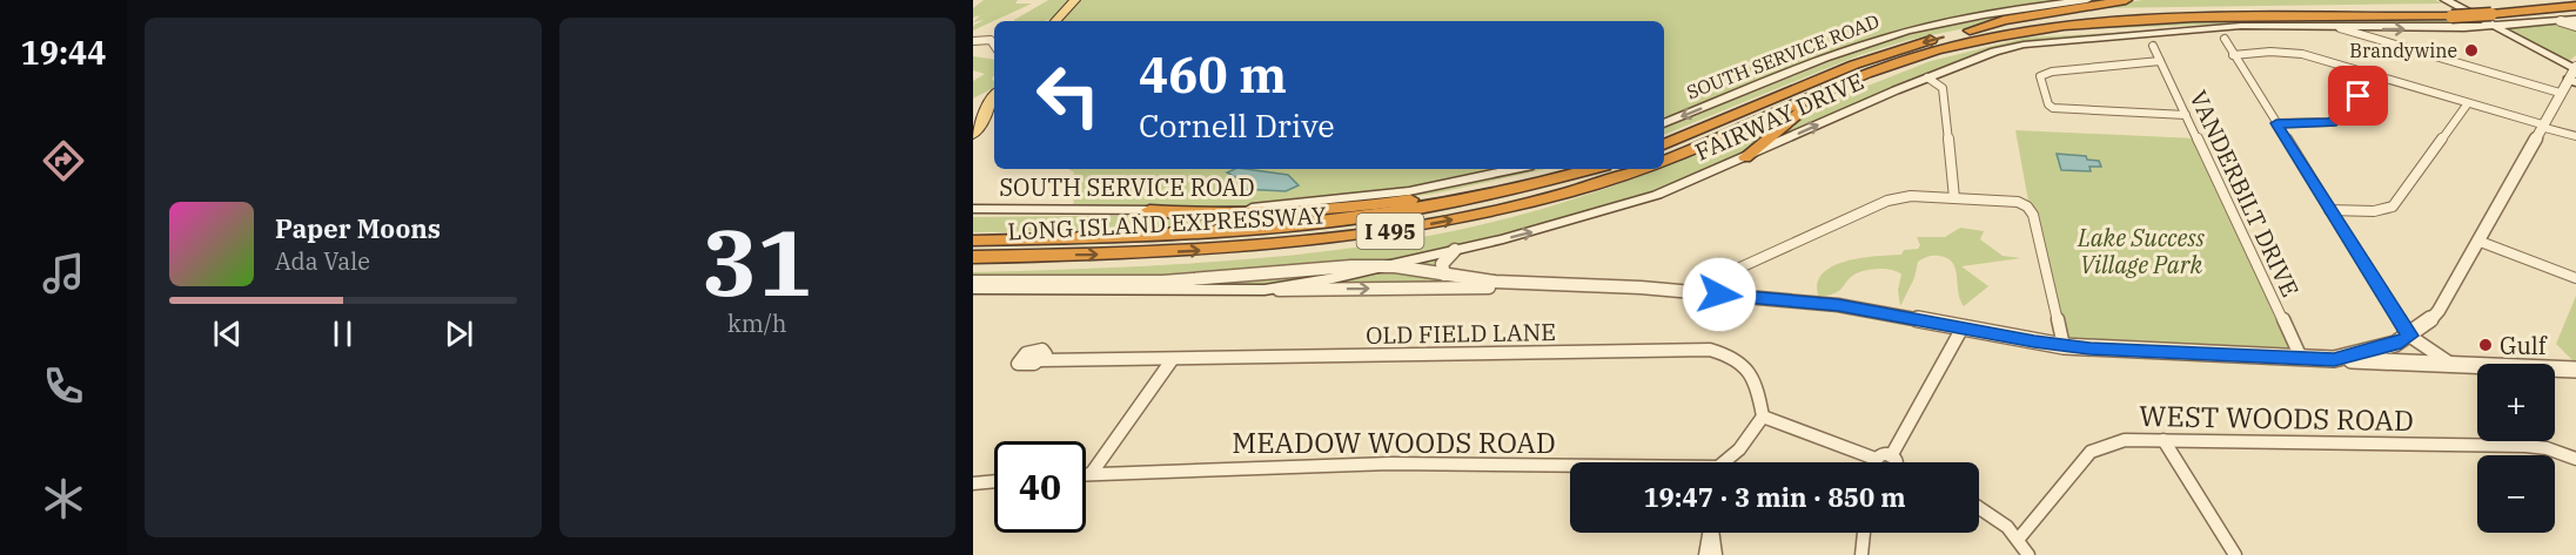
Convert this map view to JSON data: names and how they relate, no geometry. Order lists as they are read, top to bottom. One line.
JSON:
{"streets":{"highway":["LONG ISLAND EXPRESSWAY","I 495"],"main road":["SOUTH SERVICE ROAD","FAIRWAY DRIVE"],"street":["VANDERBILT DRIVE","OLD FIELD LANE","WEST WOODS ROAD","MEADOW WOODS ROAD"]},"one_way":["SOUTH SERVICE ROAD","FAIRWAY DRIVE"],"parks":["Lake Success Village Park"],"places":["Brandywine","Gulf"],"page":{"tabs":"19:44","tile":["31","km/h"],"turn":["460 m","Cornell Drive"],"song":["Paper Moons","Ada Vale"],"map_buttons":["+","−"],"limit":"40","trip":"19:47 · 3 min · 850 m"}}
